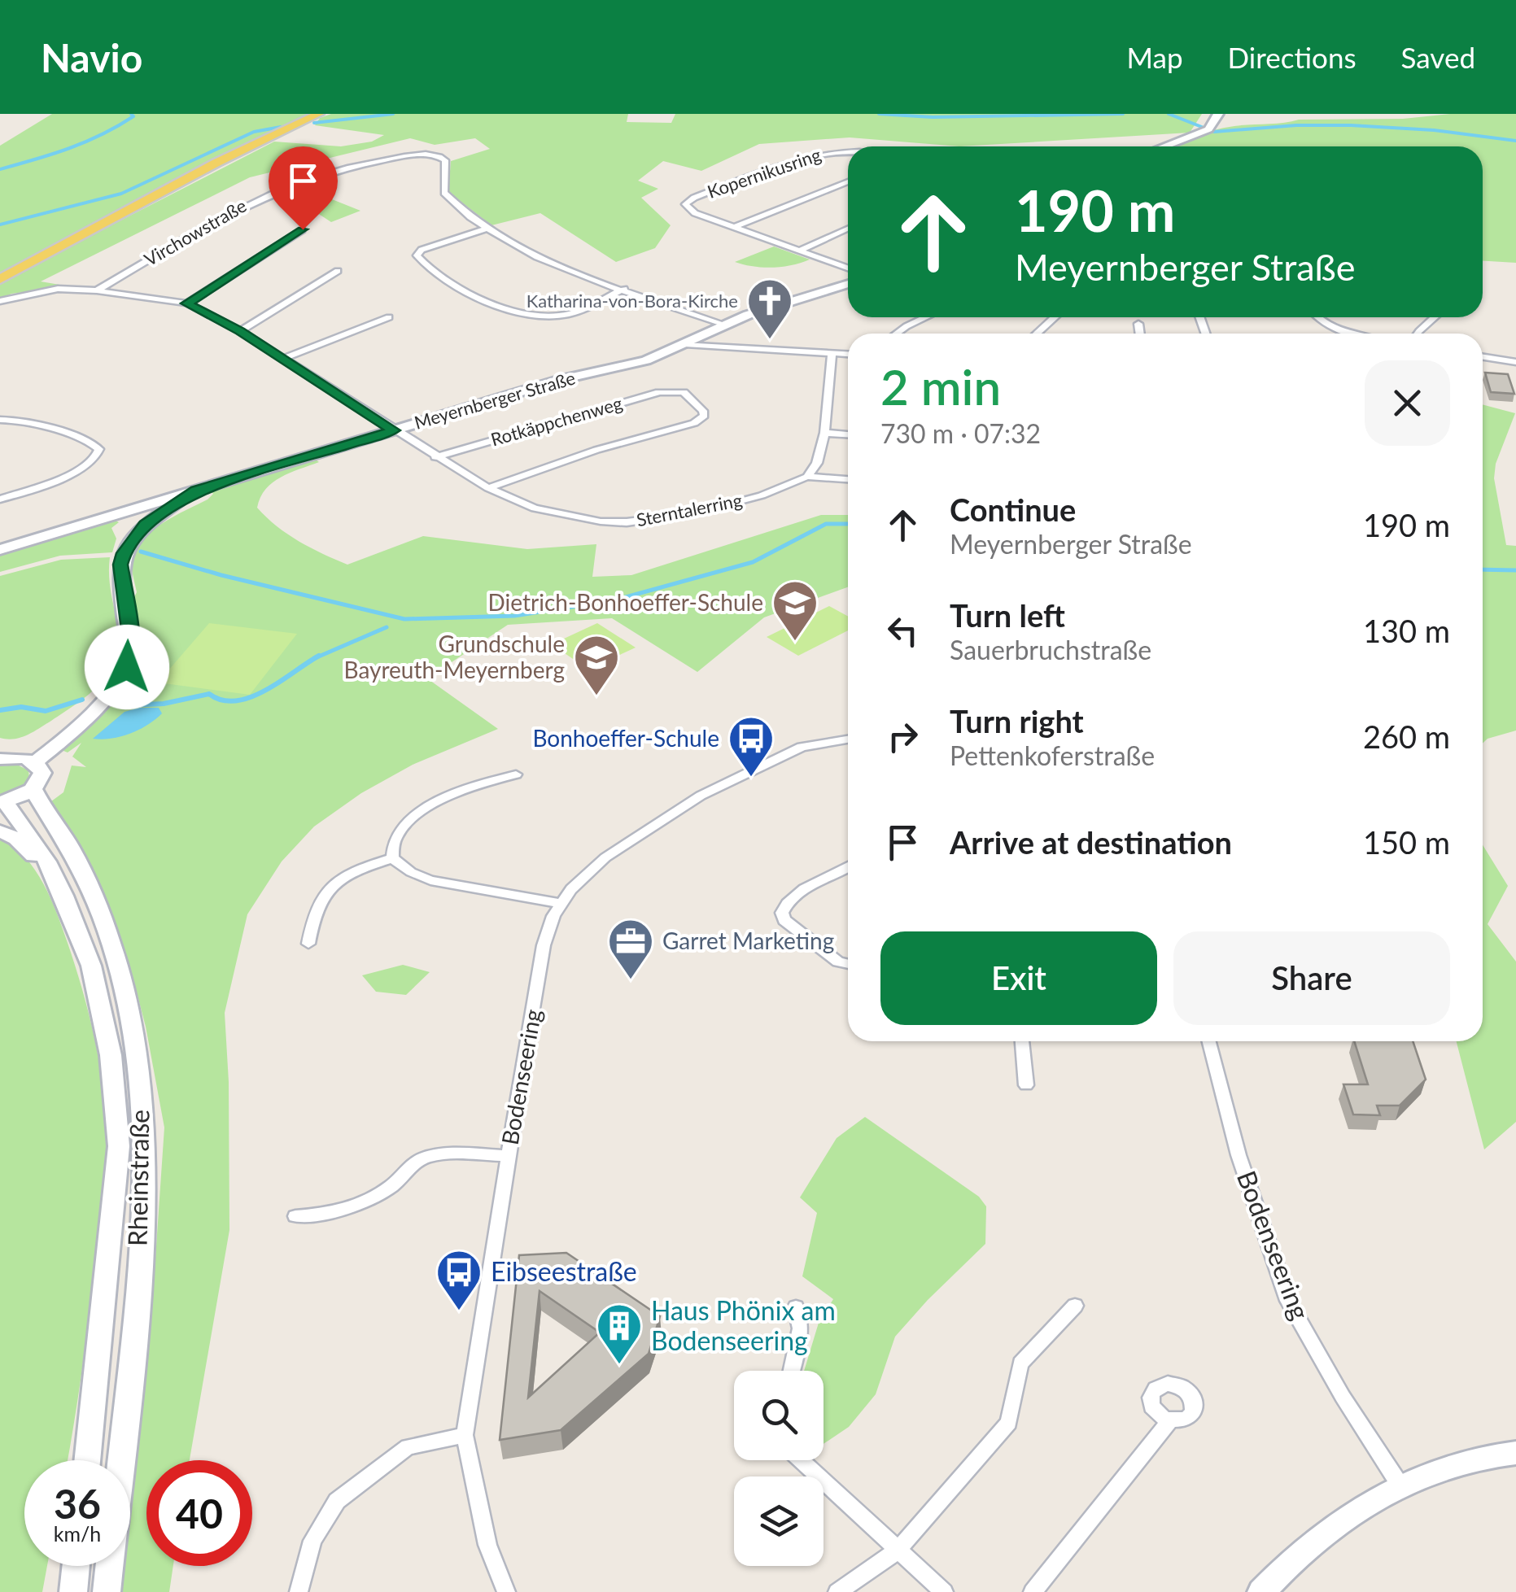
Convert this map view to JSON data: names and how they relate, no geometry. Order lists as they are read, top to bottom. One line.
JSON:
{"streets":{"street":["Kopernikusring","Virchowstraße","Meyernberger Straße","Rotkäppchenweg","Sterntalerring","Bodenseering","Rheinstraße"]},"crossings":[["Virchowstraße","Sterntalerring"],["Meyernberger Straße","Sterntalerring"],["Rotkäppchenweg","Sterntalerring"]],"places":{"church":["Katharina-von-Bora-Kirche"],"school or university":["Dietrich-Bonhoeffer-Schule","Grundschule Bayreuth-Meyernberg"],"bus stop":["Bonhoeffer-Schule","Eibseestraße"],"office":["Garret Marketing"],"building":["Haus Phönix am Bodenseering"]},"page":{"header":"Navio","nav":["Map","Directions","Saved"],"turn":["190 m","Meyernberger Straße"],"heading":["2 min","730 m · 07:32"],"list":[{"name":"Continue","note":"Meyernberger Straße","value":"190 m"},{"name":"Turn left","note":"Sauerbruchstraße","value":"130 m"},{"name":"Turn right","note":"Pettenkoferstraße","value":"260 m"},{"name":"Arrive at destination","value":"150 m"}],"buttons":["Exit","Share"],"speed":"36 km/h","limit":"40"}}
